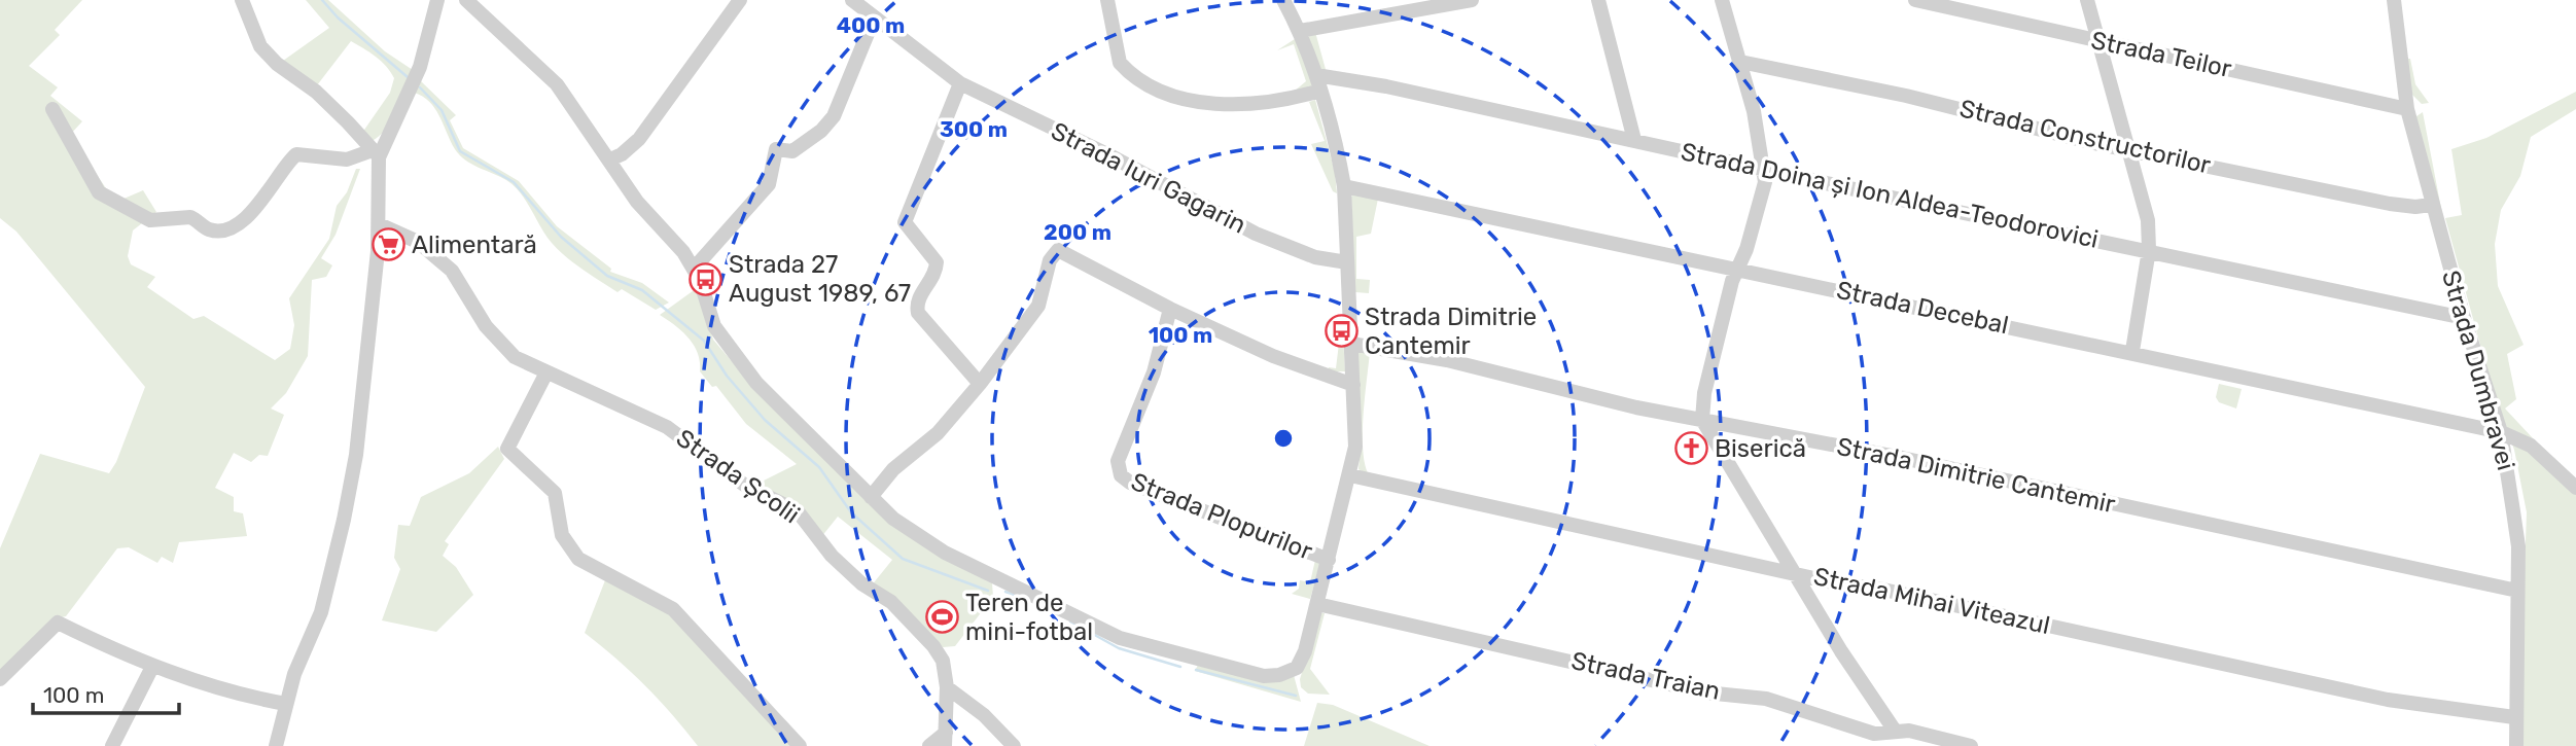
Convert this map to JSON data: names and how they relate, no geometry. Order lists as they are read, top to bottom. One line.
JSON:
{"streets":{"street":["Strada Teilor","Strada Constructorilor","Strada Iuri Gagarin","Strada Doina și Ion Aldea-Teodorovici","Strada Decebal","Strada Dumbravei","Strada Dimitrie Cantemir","Strada Școlii","Strada Plopurilor","Strada Mihai Viteazul","Strada Traian"]},"crossings":[["Strada Teilor","Strada Dumbravei"],["Strada Constructorilor","Strada Dumbravei"],["Strada Doina și Ion Aldea-Teodorovici","Strada Dumbravei"],["Strada Decebal","Strada Dumbravei"],["Strada Dumbravei","Strada Dimitrie Cantemir"],["Strada Dumbravei","Strada Mihai Viteazul"]],"places":{"supermarket":["Alimentară"],"bus stop":["Strada 27 August 1989, 67","Strada Dimitrie Cantemir"],"church":["Biserică"],"sports":["Teren de mini-fotbal"]},"scale_bar":"100 m","rings":["400 m","300 m","200 m","100 m"]}
